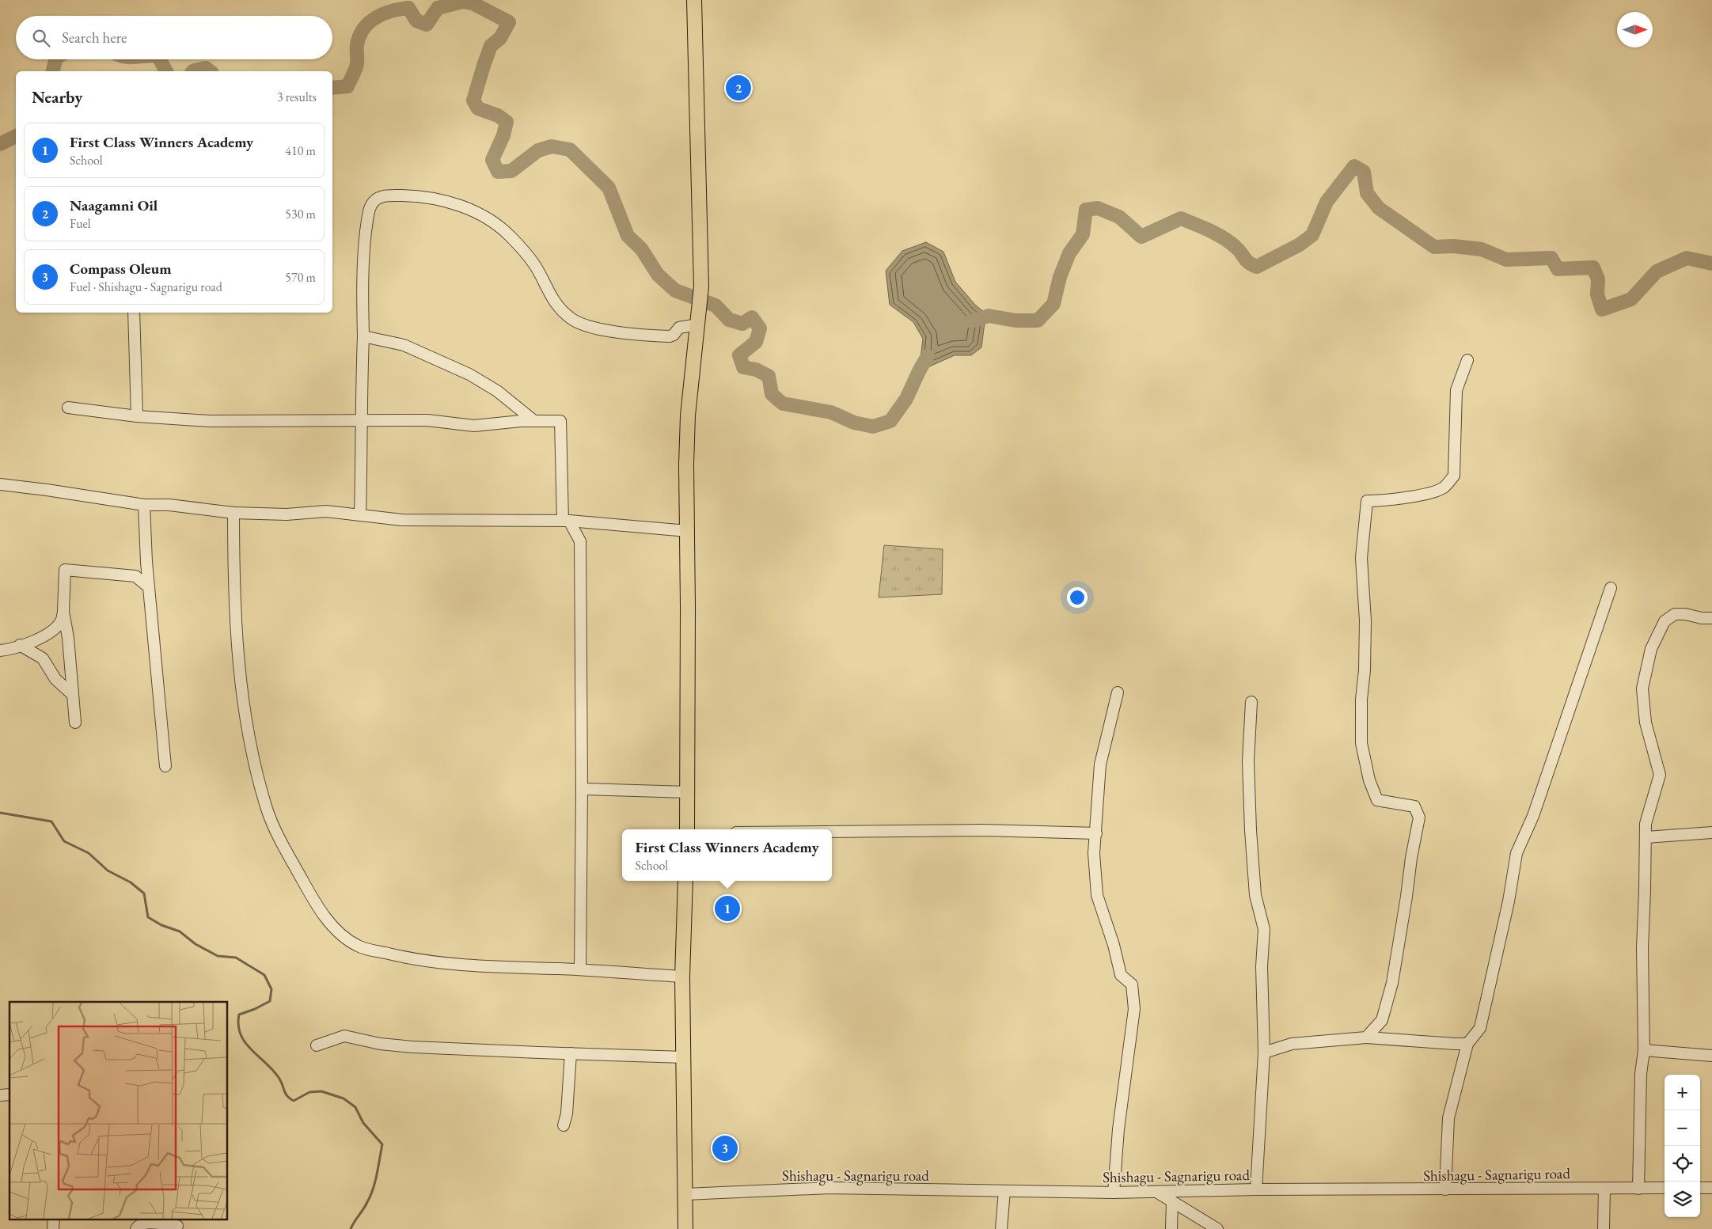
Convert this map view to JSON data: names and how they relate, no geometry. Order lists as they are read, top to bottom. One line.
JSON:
{"streets":{"street":["Shishagu - Sagnarigu road"]},"north":"right","page":{"search":"Search here","heading":["Nearby","3 results"],"pins":["2","1","3"],"list":[{"mark":"1","name":"First Class Winners Academy","note":"School","value":"410 m"},{"mark":"2","name":"Naagamni Oil","note":"Fuel","value":"530 m"},{"mark":"3","name":"Compass Oleum","note":"Fuel · Shishagu - Sagnarigu road","value":"570 m"}],"popup":["First Class Winners Academy","School"],"map_buttons":["+","−"]}}
